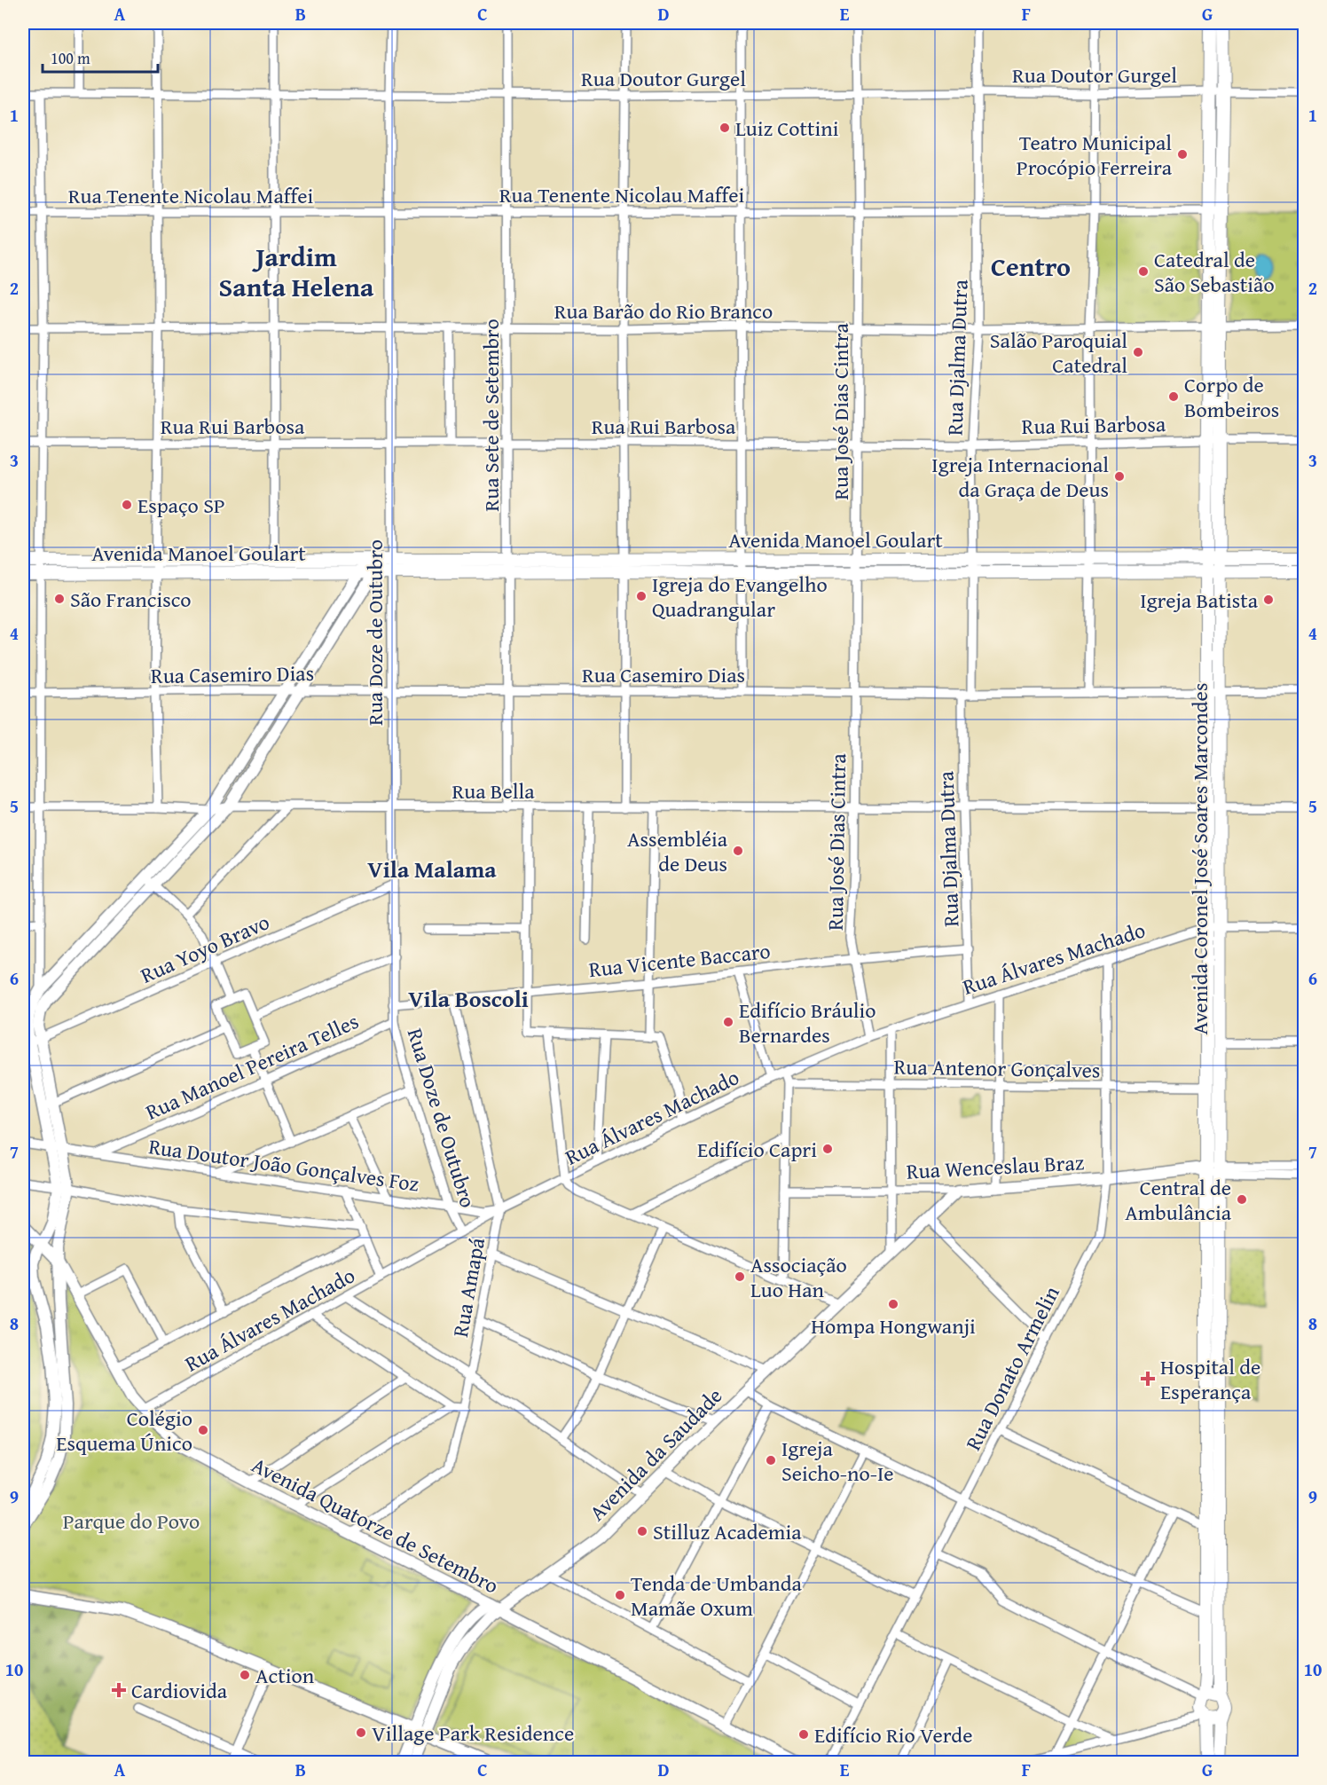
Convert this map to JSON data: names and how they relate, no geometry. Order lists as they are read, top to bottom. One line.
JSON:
{"streets":{"main road":["Avenida Manoel Goulart","Avenida Coronel José Soares Marcondes"],"street":["Rua Doutor Gurgel","Rua Tenente Nicolau Maffei","Rua Barão do Rio Branco","Rua Djalma Dutra","Rua José Dias Cintra","Rua Sete de Setembro","Rua Rui Barbosa","Rua Doze de Outubro","Rua Casemiro Dias","Rua Bella","Rua Yoyo Bravo","Rua Álvares Machado","Rua Vicente Baccaro","Rua Manoel Pereira Telles","Rua Antenor Gonçalves","Rua Doutor João Gonçalves Foz","Rua Wenceslau Braz","Rua Amapá","Rua Donato Armelin","Avenida da Saudade","Avenida Quatorze de Setembro"]},"crossings":[["Rua Doutor Gurgel","Rua Djalma Dutra"],["Rua Doutor Gurgel","Rua José Dias Cintra"],["Rua Doutor Gurgel","Rua Sete de Setembro"],["Rua Doutor Gurgel","Rua Doze de Outubro"],["Rua Doutor Gurgel","Avenida Coronel José Soares Marcondes"],["Rua Tenente Nicolau Maffei","Rua Djalma Dutra"],["Rua Tenente Nicolau Maffei","Rua José Dias Cintra"],["Rua Tenente Nicolau Maffei","Rua Sete de Setembro"],["Rua Tenente Nicolau Maffei","Rua Doze de Outubro"],["Rua Tenente Nicolau Maffei","Avenida Coronel José Soares Marcondes"],["Rua Barão do Rio Branco","Rua Djalma Dutra"],["Rua Barão do Rio Branco","Rua José Dias Cintra"],["Rua Barão do Rio Branco","Rua Sete de Setembro"],["Rua Barão do Rio Branco","Rua Doze de Outubro"],["Rua Barão do Rio Branco","Avenida Coronel José Soares Marcondes"],["Rua Djalma Dutra","Rua Rui Barbosa"],["Rua Djalma Dutra","Avenida Manoel Goulart"],["Rua Djalma Dutra","Rua Casemiro Dias"],["Rua Djalma Dutra","Rua Bella"],["Rua Djalma Dutra","Rua Álvares Machado"],["Rua Djalma Dutra","Rua Vicente Baccaro"],["Rua José Dias Cintra","Rua Rui Barbosa"],["Rua José Dias Cintra","Avenida Manoel Goulart"],["Rua José Dias Cintra","Rua Casemiro Dias"],["Rua José Dias Cintra","Rua Bella"],["Rua José Dias Cintra","Rua Álvares Machado"],["Rua José Dias Cintra","Rua Vicente Baccaro"],["Rua Sete de Setembro","Rua Rui Barbosa"],["Rua Sete de Setembro","Avenida Manoel Goulart"],["Rua Sete de Setembro","Rua Casemiro Dias"],["Rua Sete de Setembro","Rua Bella"],["Rua Rui Barbosa","Rua Doze de Outubro"],["Rua Rui Barbosa","Avenida Coronel José Soares Marcondes"],["Avenida Manoel Goulart","Rua Doze de Outubro"],["Avenida Manoel Goulart","Avenida Coronel José Soares Marcondes"],["Rua Doze de Outubro","Rua Casemiro Dias"],["Rua Doze de Outubro","Rua Bella"],["Rua Doze de Outubro","Rua Yoyo Bravo"],["Rua Doze de Outubro","Rua Álvares Machado"],["Rua Doze de Outubro","Rua Vicente Baccaro"],["Rua Doze de Outubro","Rua Manoel Pereira Telles"],["Rua Doze de Outubro","Rua Doutor João Gonçalves Foz"],["Rua Casemiro Dias","Avenida Coronel José Soares Marcondes"],["Rua Bella","Avenida Coronel José Soares Marcondes"],["Avenida Coronel José Soares Marcondes","Rua Álvares Machado"],["Avenida Coronel José Soares Marcondes","Rua Antenor Gonçalves"],["Avenida Coronel José Soares Marcondes","Rua Wenceslau Braz"],["Rua Álvares Machado","Rua Doutor João Gonçalves Foz"],["Rua Álvares Machado","Rua Amapá"],["Rua Álvares Machado","Rua Donato Armelin"],["Rua Álvares Machado","Avenida Quatorze de Setembro"],["Rua Vicente Baccaro","Rua Amapá"],["Rua Manoel Pereira Telles","Rua Doutor João Gonçalves Foz"],["Rua Antenor Gonçalves","Rua Donato Armelin"],["Rua Doutor João Gonçalves Foz","Rua Amapá"],["Rua Wenceslau Braz","Rua Donato Armelin"],["Rua Wenceslau Braz","Avenida da Saudade"],["Rua Amapá","Avenida Quatorze de Setembro"],["Avenida da Saudade","Avenida Quatorze de Setembro"]],"districts":["Jardim Santa Helena","Centro","Vila Malama","Vila Boscoli"],"parks":["Parque do Povo"],"places":{"other":["Luiz Cottini","Teatro Municipal Procópio Ferreira","Catedral de São Sebastião","Salão Paroquial Catedral","Corpo de Bombeiros","Igreja Internacional da Graça de Deus","Espaço SP","Igreja do Evangelho Quadrangular","São Francisco","Igreja Batista","Assembléia de Deus","Edifício Bráulio Bernardes","Edifício Capri","Central de Ambulância","Associação Luo Han","Hompa Hongwanji","Colégio Esquema Único","Igreja Seicho-no-Ie","Stilluz Academia","Tenda de Umbanda Mamãe Oxum","Action","Village Park Residence","Edifício Rio Verde"],"health":["Hospital de Esperança","Cardiovida"]},"scale_bar":"100 m","grid":{"columns":["A","B","C","D","E","F","G"],"rows":["1","2","3","4","5","6","7","8","9","10"]}}
